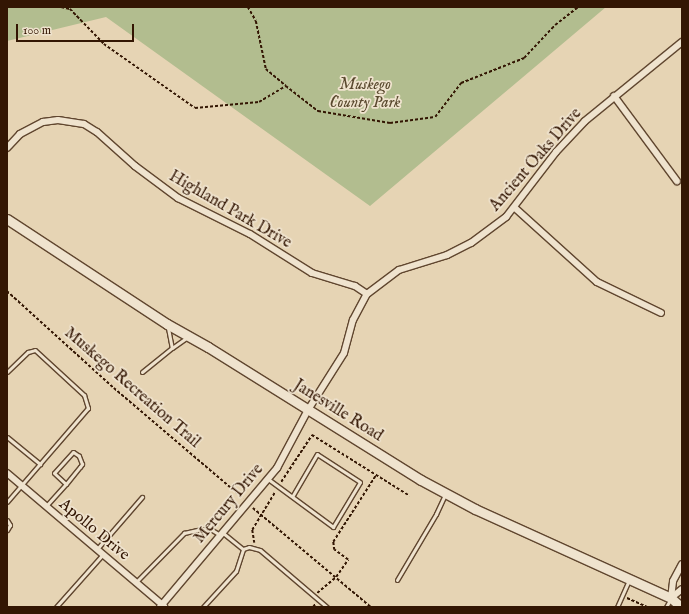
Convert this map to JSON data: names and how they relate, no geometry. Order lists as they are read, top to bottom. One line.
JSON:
{"streets":{"main road":["Janesville Road"],"street":["Ancient Oaks Drive","Highland Park Drive","Mercury Drive","Apollo Drive"],"path":["Muskego Recreation Trail"]},"crossings":[["Ancient Oaks Drive","Highland Park Drive"],["Ancient Oaks Drive","Janesville Road"],["Ancient Oaks Drive","Mercury Drive"],["Janesville Road","Mercury Drive"],["Mercury Drive","Apollo Drive"]],"parks":["Muskego County Park"],"scale_bar":"100 m"}
